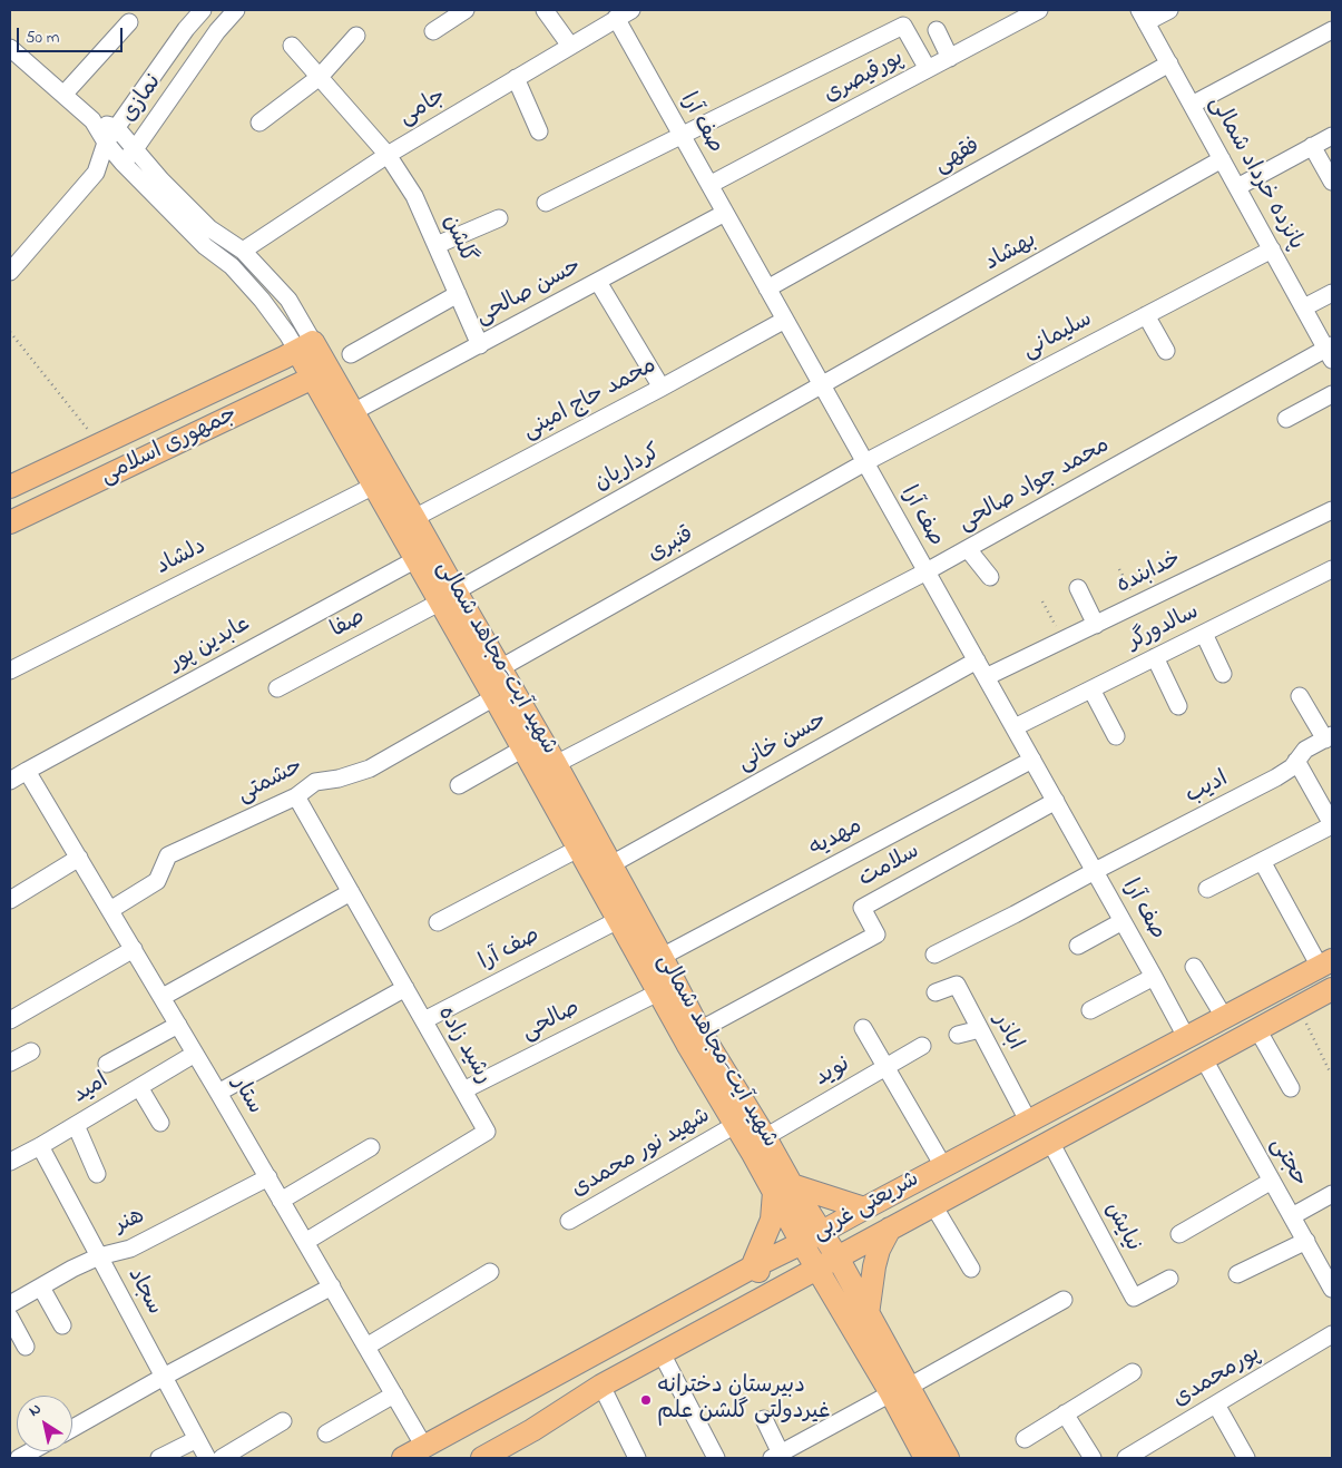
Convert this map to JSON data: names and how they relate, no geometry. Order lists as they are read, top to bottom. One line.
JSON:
{"streets":{"main road":["جمهوری اسلامی","شهید آیت-مجاهد شمالی","شریعتی غربی"],"street":["پورقیصری","نمازی","جامی","صف آرا","فقهی","پانزده خرداد شمالی","گلشن","بهشاد","حسن صالحی","سلیمانی","محمد حاج امینی","کرداریان","محمد جواد صالحی","قنبری","دلشاد","خدابنده","صفا","سالدورگر","عابدین پور","حسن خانی","حشمتی","ادیب","مهدیه","سلامت","صالحی","اباذر","رشید زاده","نوید","امید","ستار","شهید نور محمدی","حجتی","هنر","نیایش","سجاد","پورمحمدی"]},"crossings":[["پورقیصری","صف آرا"],["نمازی","شهید آیت-مجاهد شمالی"],["جامی","صف آرا"],["جامی","گلشن"],["جامی","شهید آیت-مجاهد شمالی"],["صف آرا","فقهی"],["صف آرا","بهشاد"],["صف آرا","حسن صالحی"],["صف آرا","سلیمانی"],["صف آرا","محمد حاج امینی"],["صف آرا","کرداریان"],["صف آرا","محمد جواد صالحی"],["صف آرا","قنبری"],["صف آرا","خدابنده"],["صف آرا","سالدورگر"],["صف آرا","شهید آیت-مجاهد شمالی"],["صف آرا","حسن خانی"],["صف آرا","ادیب"],["صف آرا","مهدیه"],["صف آرا","سلامت"],["صف آرا","رشید زاده"],["صف آرا","شریعتی غربی"],["فقهی","پانزده خرداد شمالی"],["پانزده خرداد شمالی","بهشاد"],["پانزده خرداد شمالی","سلیمانی"],["پانزده خرداد شمالی","محمد جواد صالحی"],["گلشن","حسن صالحی"],["بهشاد","کرداریان"],["حسن صالحی","شهید آیت-مجاهد شمالی"],["سلیمانی","قنبری"],["محمد حاج امینی","شهید آیت-مجاهد شمالی"],["جمهوری اسلامی","شهید آیت-مجاهد شمالی"],["کرداریان","صفا"],["کرداریان","شهید آیت-مجاهد شمالی"],["محمد جواد صالحی","شهید آیت-مجاهد شمالی"],["قنبری","شهید آیت-مجاهد شمالی"],["دلشاد","شهید آیت-مجاهد شمالی"],["صفا","شهید آیت-مجاهد شمالی"],["عابدین پور","شهید آیت-مجاهد شمالی"],["عابدین پور","ستار"],["شهید آیت-مجاهد شمالی","حسن خانی"],["شهید آیت-مجاهد شمالی","حشمتی"],["شهید آیت-مجاهد شمالی","مهدیه"],["شهید آیت-مجاهد شمالی","سلامت"],["شهید آیت-مجاهد شمالی","صالحی"],["شهید آیت-مجاهد شمالی","نوید"],["شهید آیت-مجاهد شمالی","شهید نور محمدی"],["شهید آیت-مجاهد شمالی","شریعتی غربی"],["حشمتی","رشید زاده"],["حشمتی","ستار"],["صالحی","رشید زاده"],["اباذر","شریعتی غربی"],["رشید زاده","ستار"],["امید","ستار"],["امید","سجاد"],["ستار","شریعتی غربی"],["ستار","هنر"],["حجتی","شریعتی غربی"],["شریعتی غربی","نیایش"],["هنر","سجاد"]],"places":["دبیرستان دخترانه غیردولتی گلشن علم"],"scale_bar":"50 m","north":"top left"}
